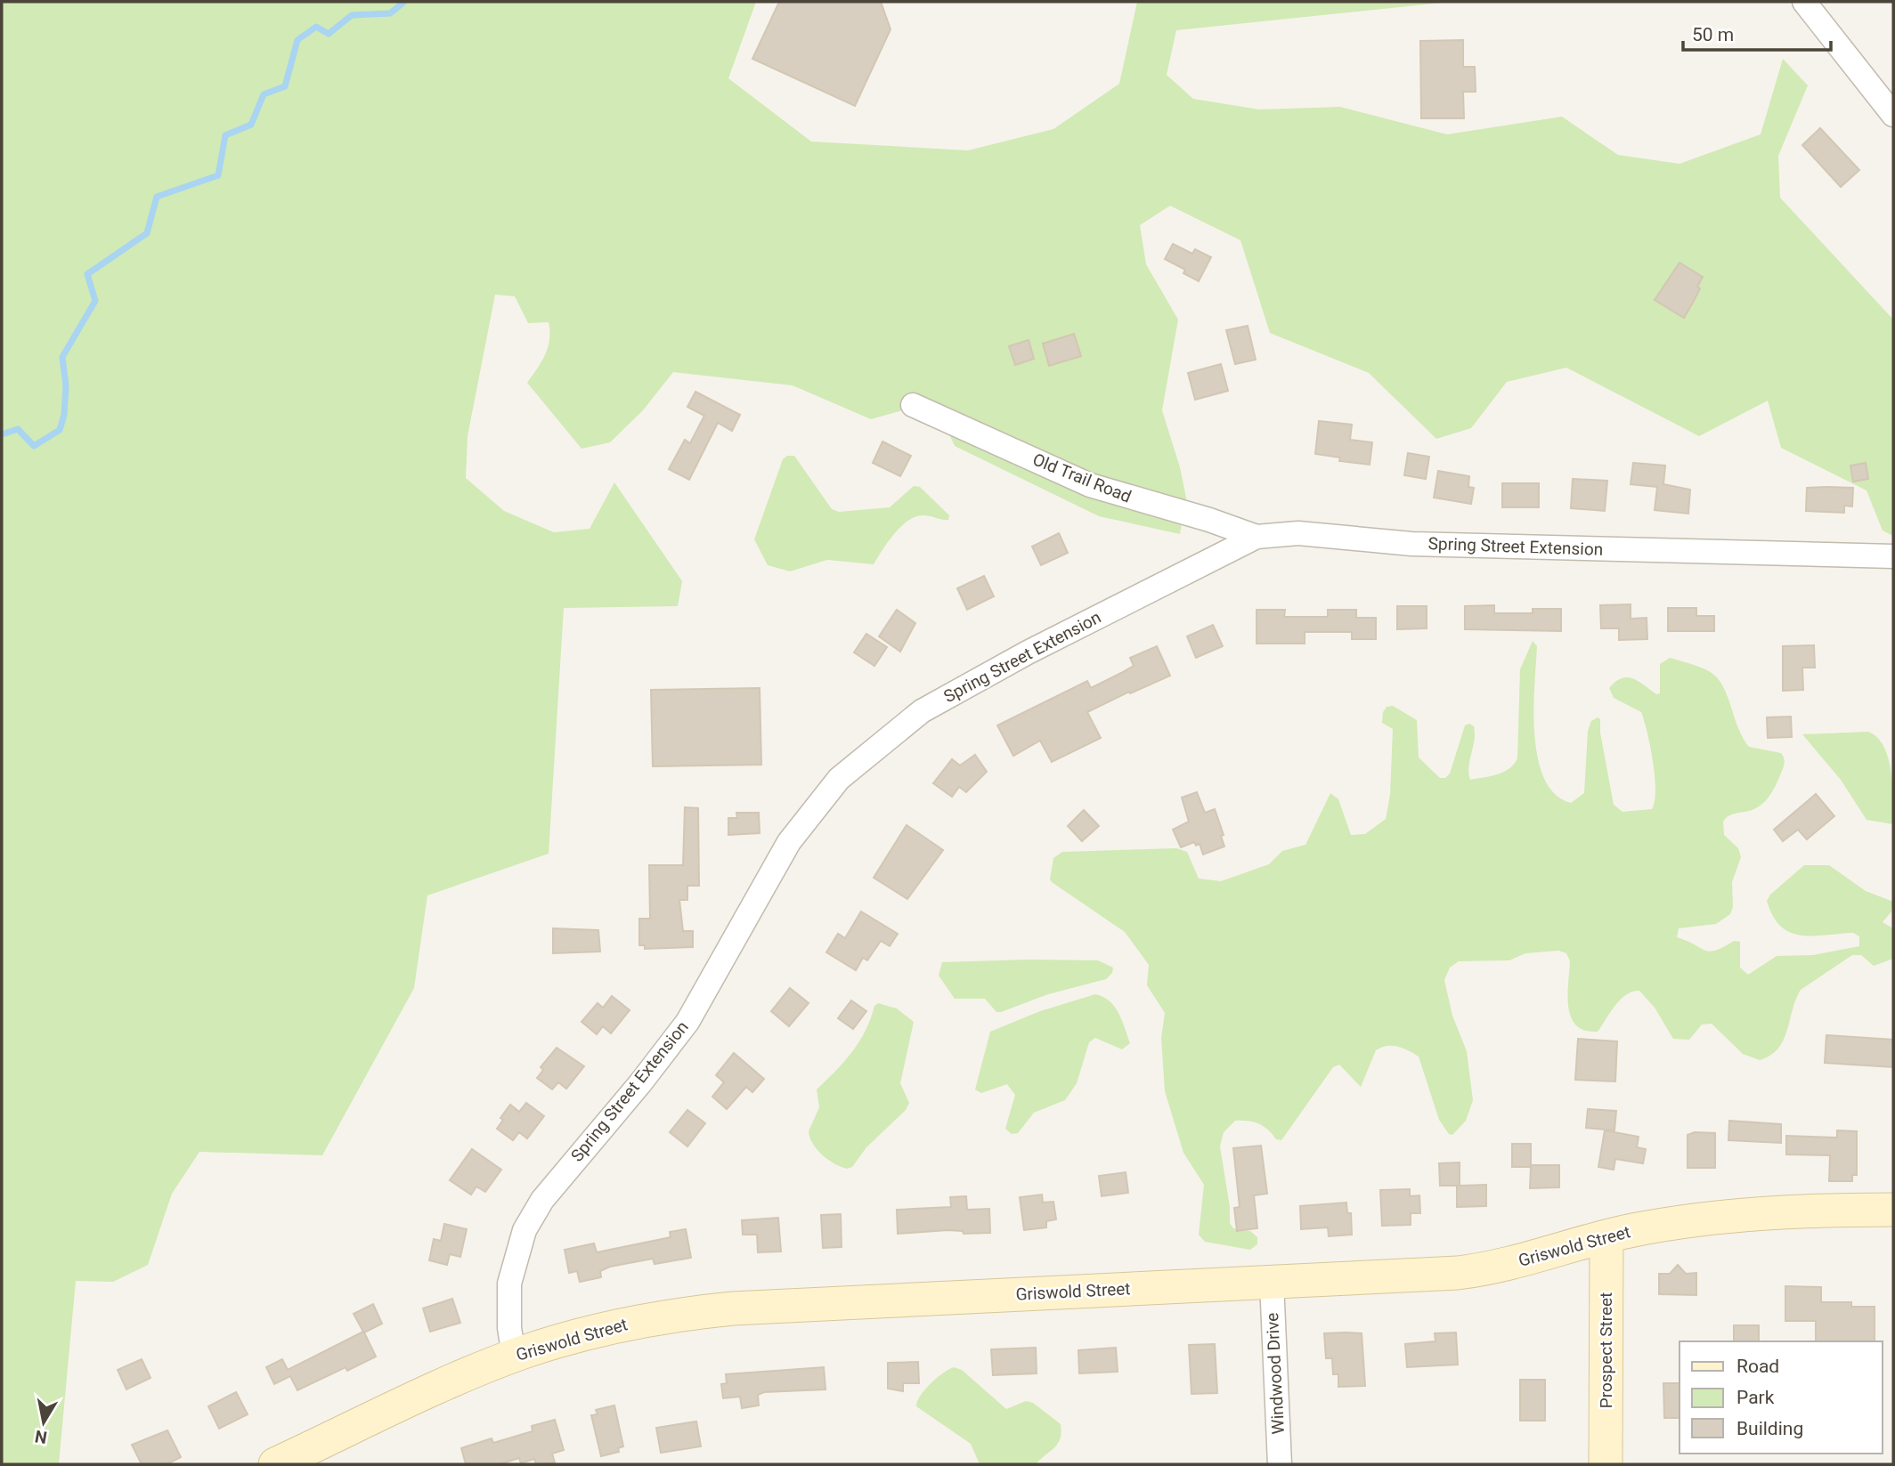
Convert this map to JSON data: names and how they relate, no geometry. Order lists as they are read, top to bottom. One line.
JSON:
{"streets":{"main road":["Griswold Street","Prospect Street"],"street":["Old Trail Road","Spring Street Extension","Windwood Drive"]},"crossings":[["Old Trail Road","Spring Street Extension"],["Spring Street Extension","Griswold Street"],["Griswold Street","Prospect Street"],["Griswold Street","Windwood Drive"]],"legend":["Road","Park","Building"],"scale_bar":"50 m","north":"bottom"}
